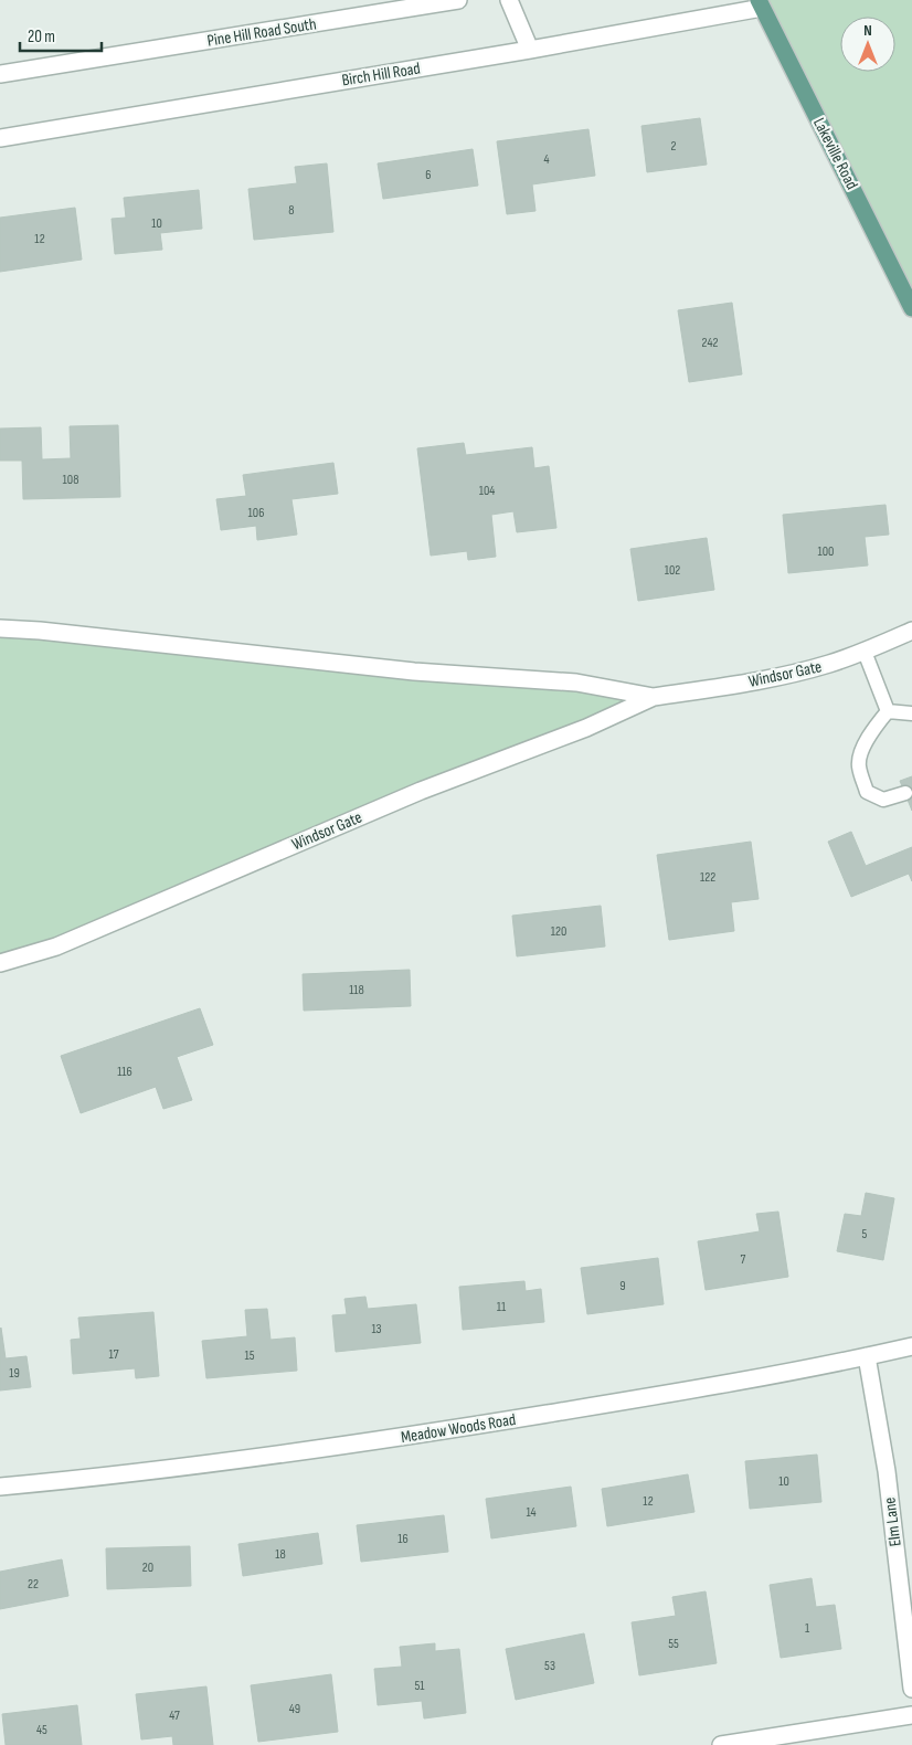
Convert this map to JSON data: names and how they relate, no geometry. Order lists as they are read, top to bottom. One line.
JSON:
{"streets":{"main road":["Lakeville Road"],"street":["Pine Hill Road South","Birch Hill Road","Windsor Gate","Meadow Woods Road","Elm Lane"]},"crossings":[["Birch Hill Road","Lakeville Road"],["Meadow Woods Road","Elm Lane"]],"house_numbers":["2","4","6","8","10","12","242","108","104","106","100","102","122","120","118","116","5","7","9","11","13","17","15","19","10","12","14","16","18","20","22","1","55","53","51","49","47","45"],"scale_bar":"20 m","north":"top"}
